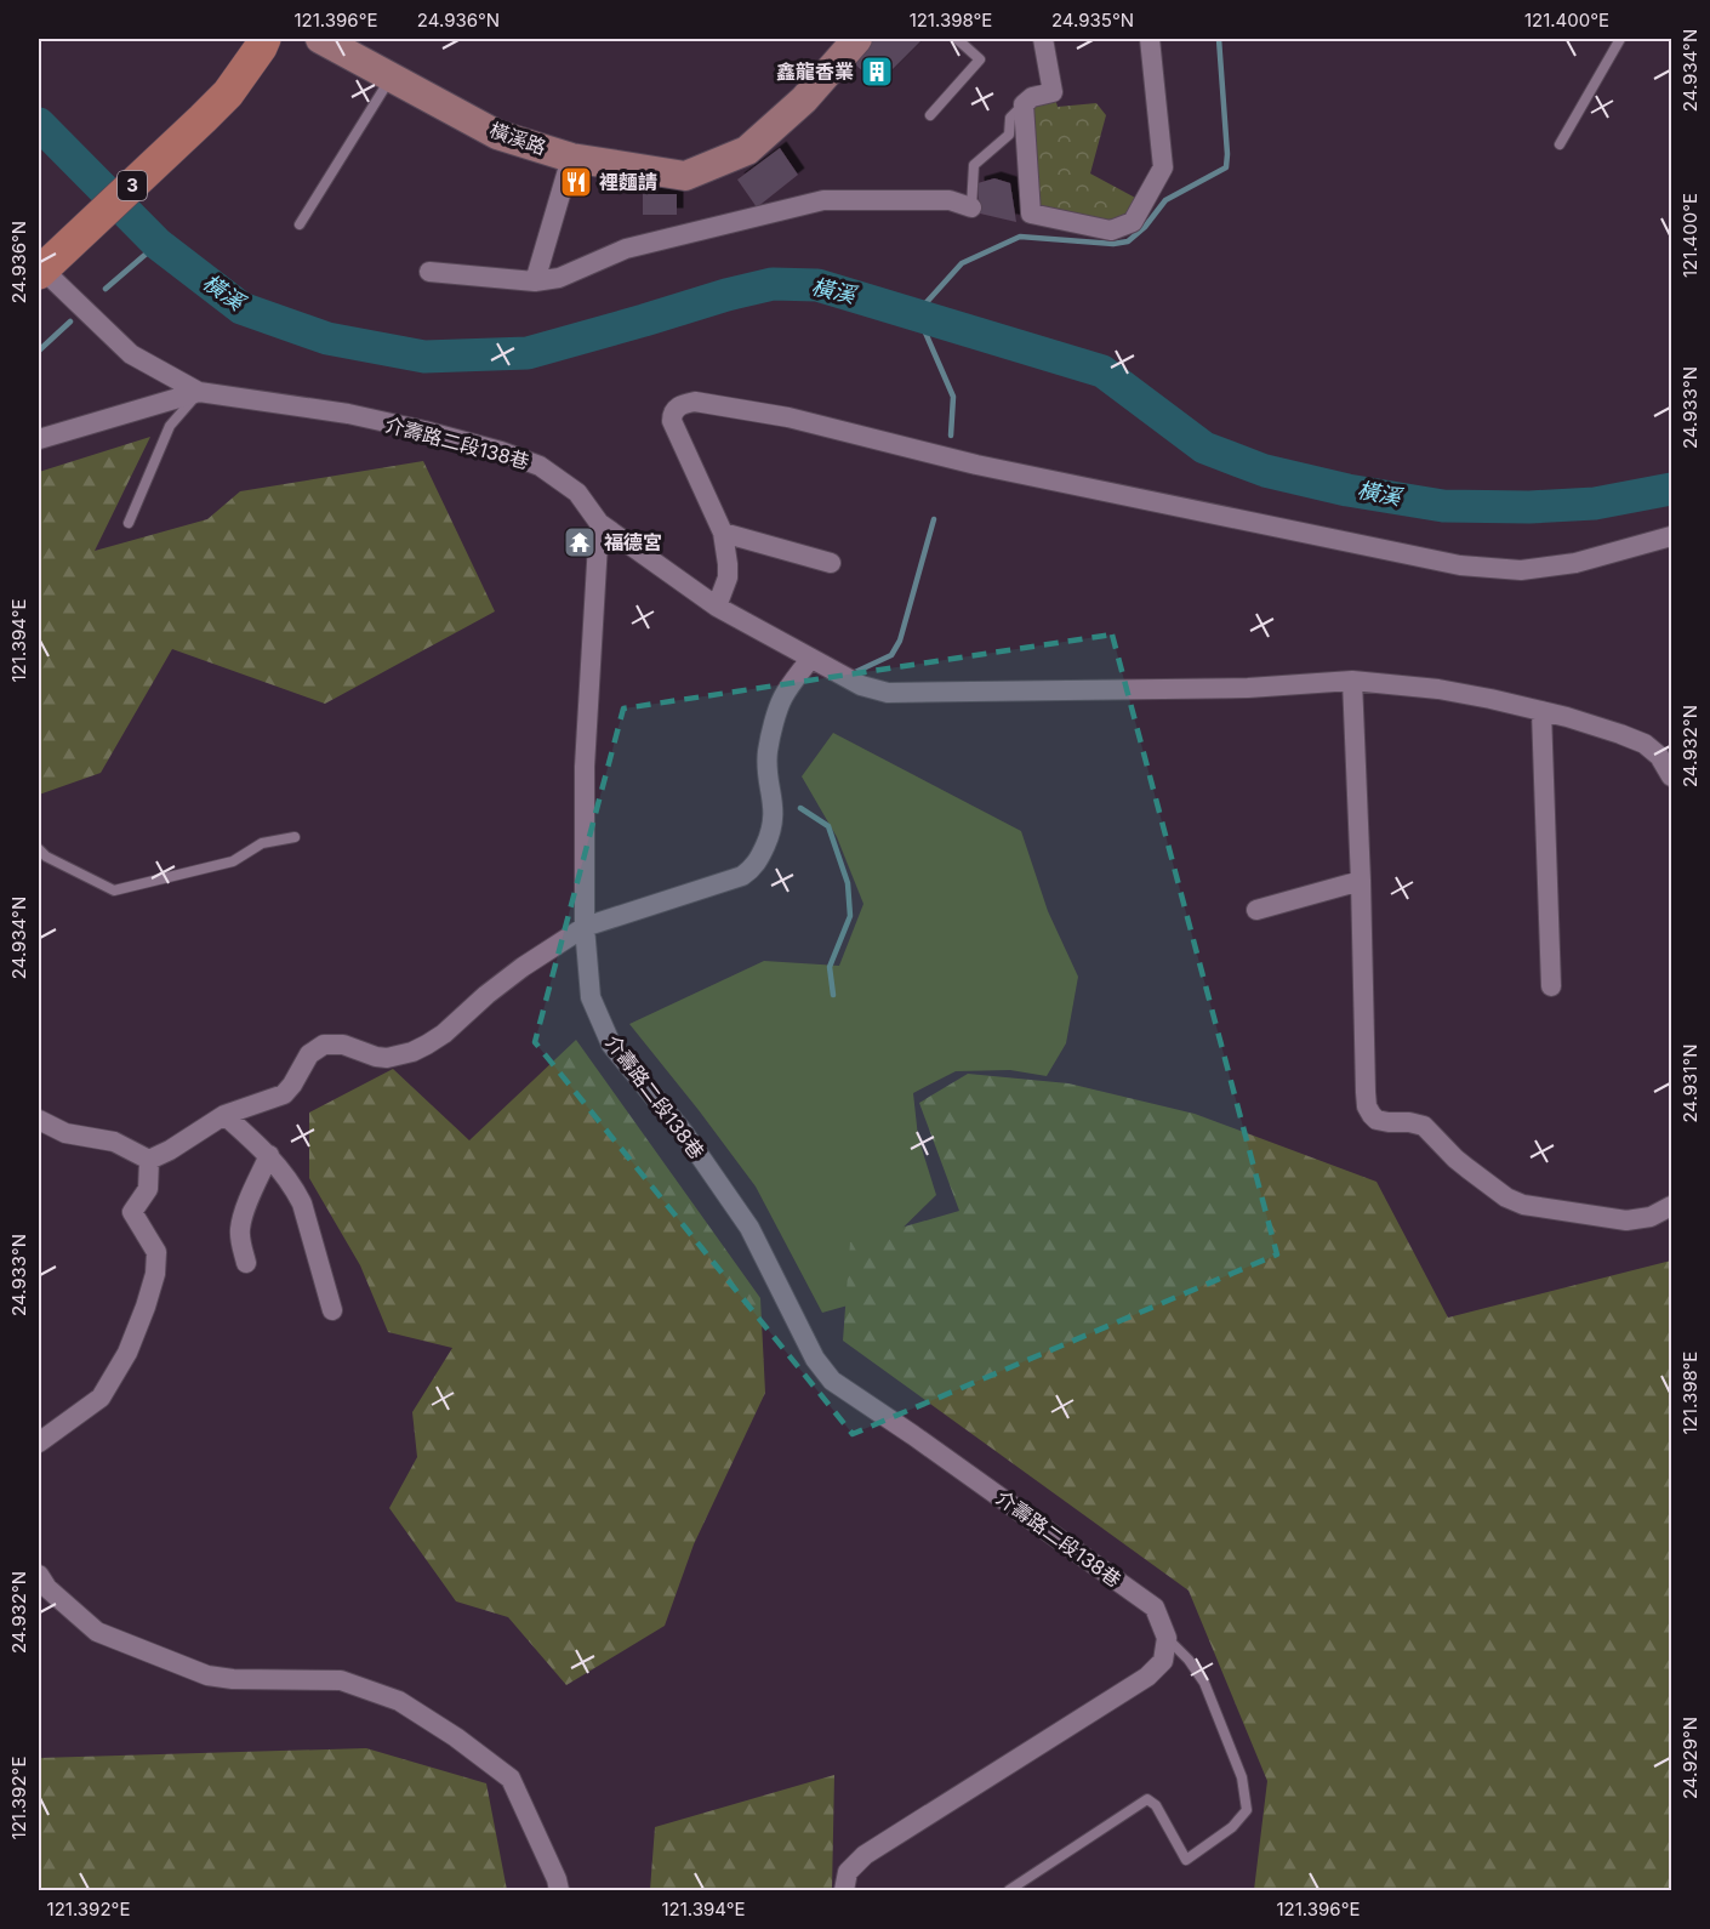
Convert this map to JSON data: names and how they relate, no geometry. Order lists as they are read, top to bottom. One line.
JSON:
{"streets":{"main road":["橫溪路","3"],"street":["介壽路二段138巷"]},"crossings":[["3","介壽路二段138巷"]],"water":["橫溪"],"places":{"building":["鑫龍香業"],"restaurant":["裡麵請"],"temple":["福德宮"]},"coordinates":["121.396°E","24.936°N","121.398°E","24.935°N","121.400°E","24.934°N","24.933°N","121.394°E","24.932°N","24.931°N","24.929°N","121.392°E"]}
